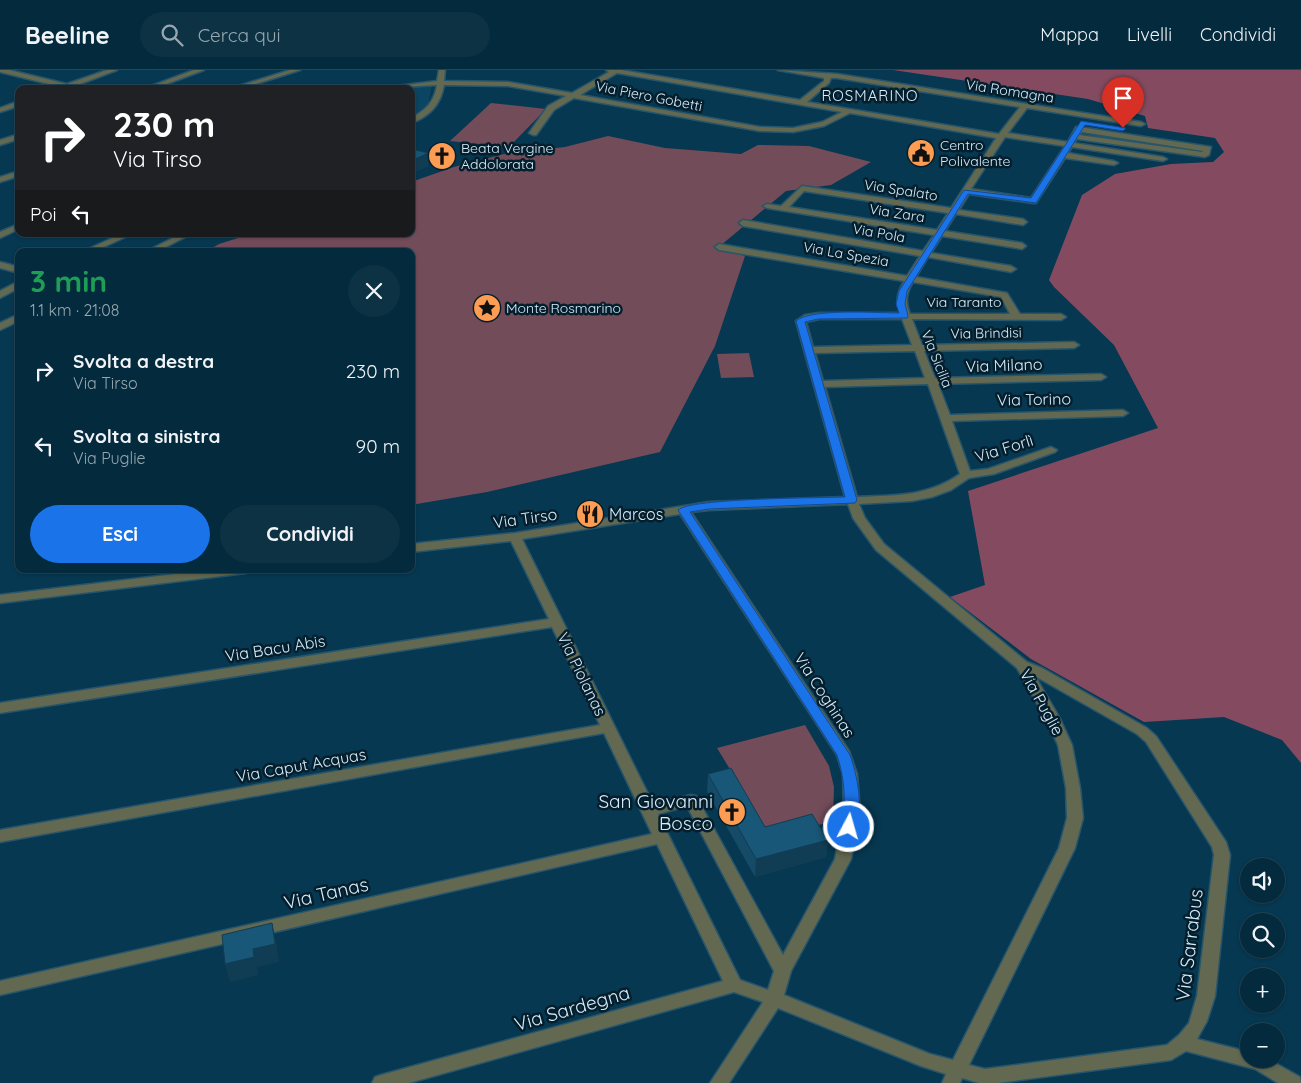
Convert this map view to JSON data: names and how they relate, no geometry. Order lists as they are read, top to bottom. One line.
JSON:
{"streets":{"street":["Via Romagna","Via Piero Gobetti","Via Spalato","Via Zara","Via Pola","Via La Spezia","Via Taranto","Via Brindisi","Via Sicilia","Via Milano","Via Torino","Via Forlì","Via Tirso","Via Bacu Abis","Via Piolanas","Via Coghinas","Via Puglie","Via Caput Acquas","Via Tanas","Via Sarrabus","Via Sardegna"]},"crossings":[["Via Romagna","Via Sicilia"],["Via Spalato","Via Zara"],["Via Spalato","Via Sicilia"],["Via Zara","Via Sicilia"],["Via Pola","Via Sicilia"],["Via La Spezia","Via Taranto"],["Via La Spezia","Via Sicilia"],["Via Taranto","Via Sicilia"],["Via Taranto","Via Puglie"],["Via Brindisi","Via Sicilia"],["Via Brindisi","Via Puglie"],["Via Sicilia","Via Milano"],["Via Sicilia","Via Torino"],["Via Sicilia","Via Forlì"],["Via Milano","Via Puglie"],["Via Tirso","Via Piolanas"],["Via Tirso","Via Coghinas"],["Via Tirso","Via Puglie"],["Via Bacu Abis","Via Piolanas"],["Via Piolanas","Via Caput Acquas"],["Via Piolanas","Via Tanas"],["Via Piolanas","Via Sardegna"],["Via Puglie","Via Sarrabus"]],"districts":["ROSMARINO"],"places":{"public building":["Centro Polivalente"],"church":["Beata Vergine Addolorata","San Giovanni Bosco"],"place":["Monte Rosmarino"],"restaurant":["Marcos"]},"page":{"header":"Beeline","search":"Cerca qui","nav":["Mappa","Livelli","Condividi"],"turn":["230 m","Via Tirso"],"then":"Poi","heading":["3 min","1.1 km · 21:08"],"list":[{"name":"Svolta a destra","note":"Via Tirso","value":"230 m"},{"name":"Svolta a sinistra","note":"Via Puglie","value":"90 m"}],"buttons":["Esci","Condividi"],"map_buttons":["+","−"]}}
